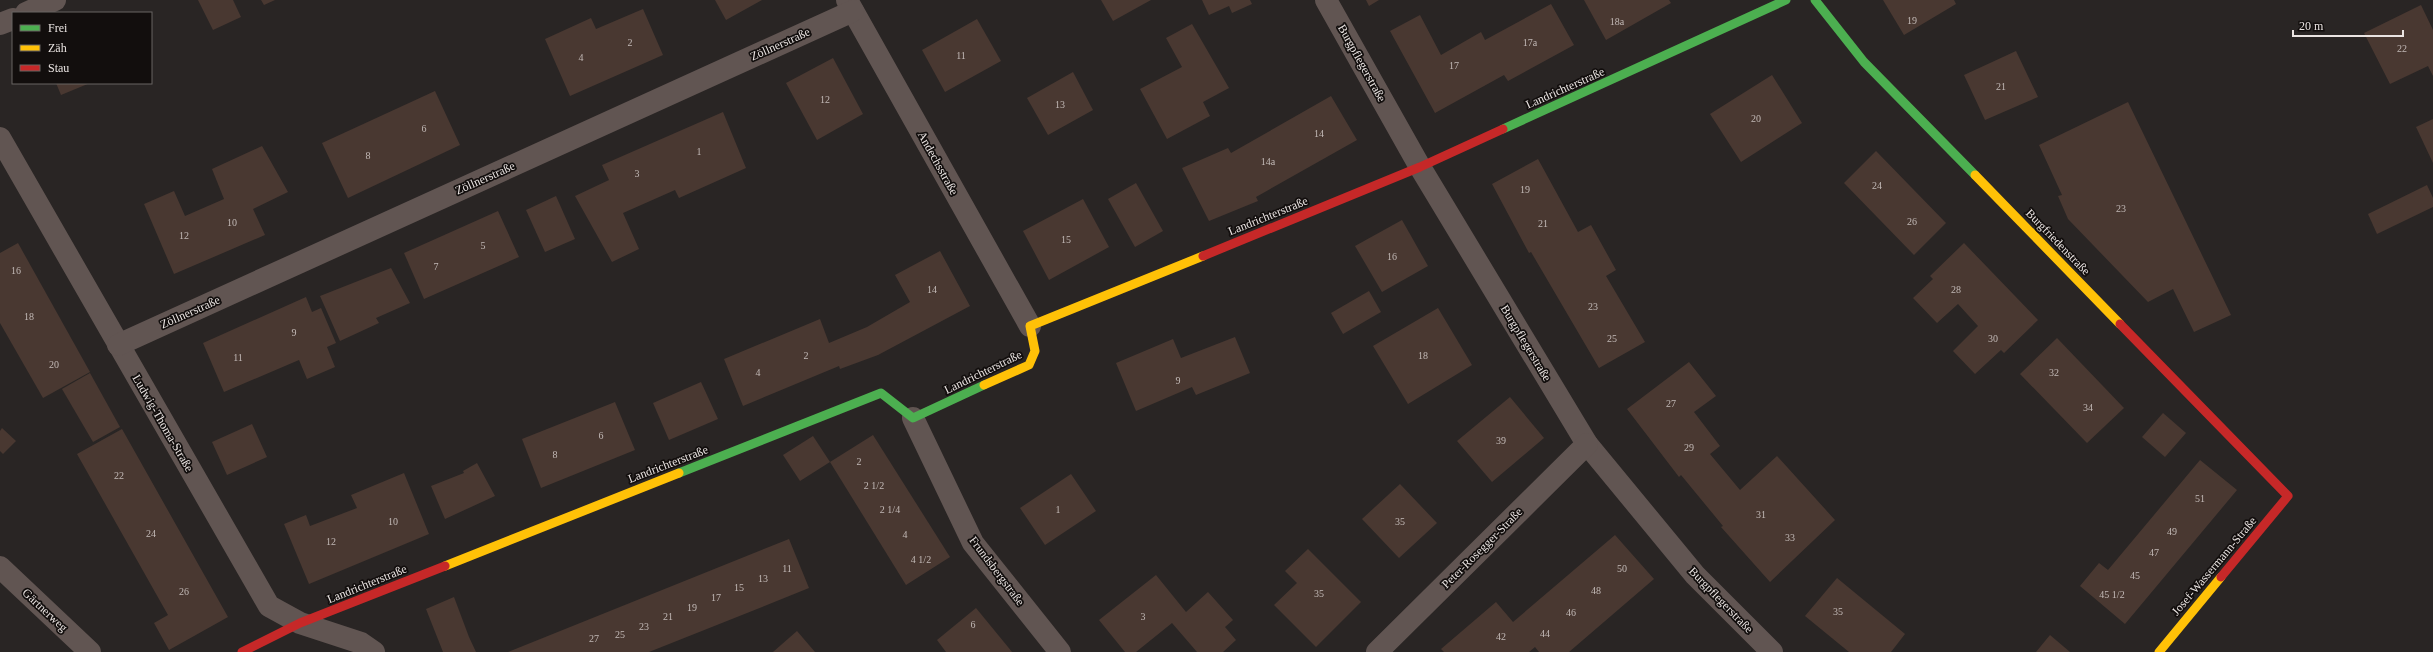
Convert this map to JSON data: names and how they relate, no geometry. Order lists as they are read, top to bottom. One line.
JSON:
{"streets":{"street":["Zöllnerstraße","Burgpflegerstraße","Landrichterstraße","Andechsstraße","Burgfriedenstraße","Ludwig-Thoma-Straße","Peter-Rosegger-Straße","Josef-Wassermann-Straße","Frundsbergstraße","Gärtnerweg"]},"crossings":[["Zöllnerstraße","Andechsstraße"],["Zöllnerstraße","Ludwig-Thoma-Straße"],["Burgpflegerstraße","Landrichterstraße"],["Burgpflegerstraße","Peter-Rosegger-Straße"],["Landrichterstraße","Andechsstraße"],["Landrichterstraße","Ludwig-Thoma-Straße"],["Landrichterstraße","Frundsbergstraße"],["Burgfriedenstraße","Josef-Wassermann-Straße"]],"house_numbers":["19","18a","2","17a","22","11","4","17","21","12","13","20","6","14","1","8","14a","3","24","19","23","26","10","21","12","15","5","16","7","16","14","28","23","18","9","25","30","2","18","11","20","4","32","9","27","34","6","39","29","8","2","22","2 1/2","51","2 1/4","1","31","10","35","49","24","4","33","12","47","4 1/2","11","50","45","13","15","48","26","35","45 1/2","17","19","35","46","21","3","6","23","44","25","42","27"],"legend":["Frei","Zäh","Stau"],"scale_bar":"20 m"}
